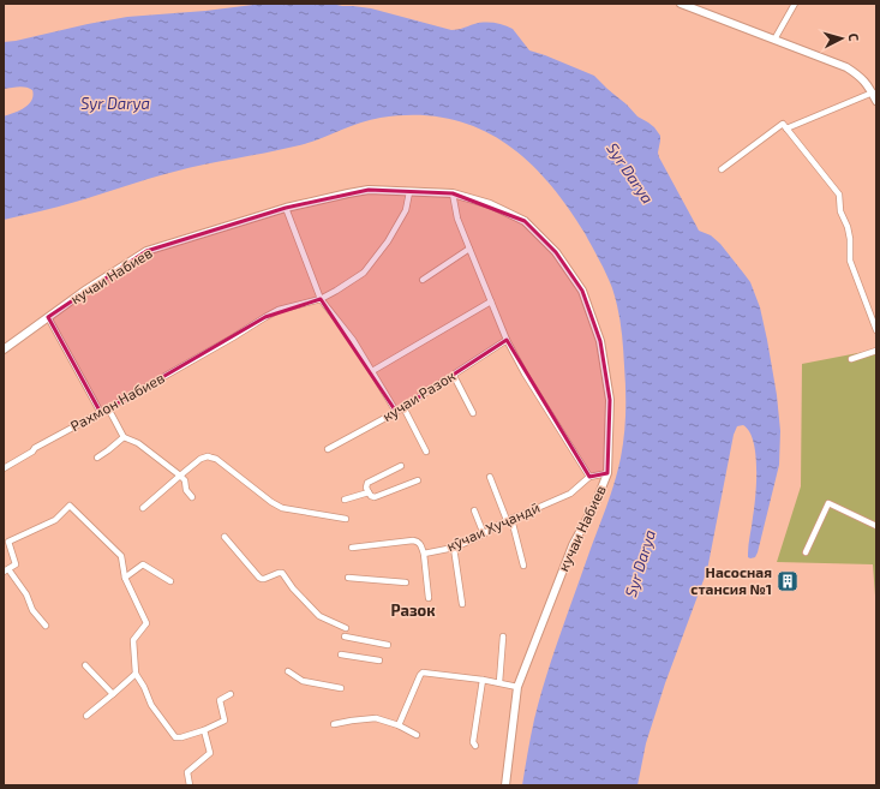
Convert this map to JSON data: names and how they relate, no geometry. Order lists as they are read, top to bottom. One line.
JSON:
{"streets":{"main road":["кучаи Набиев"],"street":["кучаи Разок","Рахмон Набиев","кӯчаи Хуҷандӣ"]},"crossings":[["кучаи Набиев","кучаи Разок"],["кучаи Набиев","кӯчаи Хуҷандӣ"]],"districts":["Разок"],"water":["Syr Darya"],"places":{"building":["Насосная стансия №1"]},"north":"right"}
